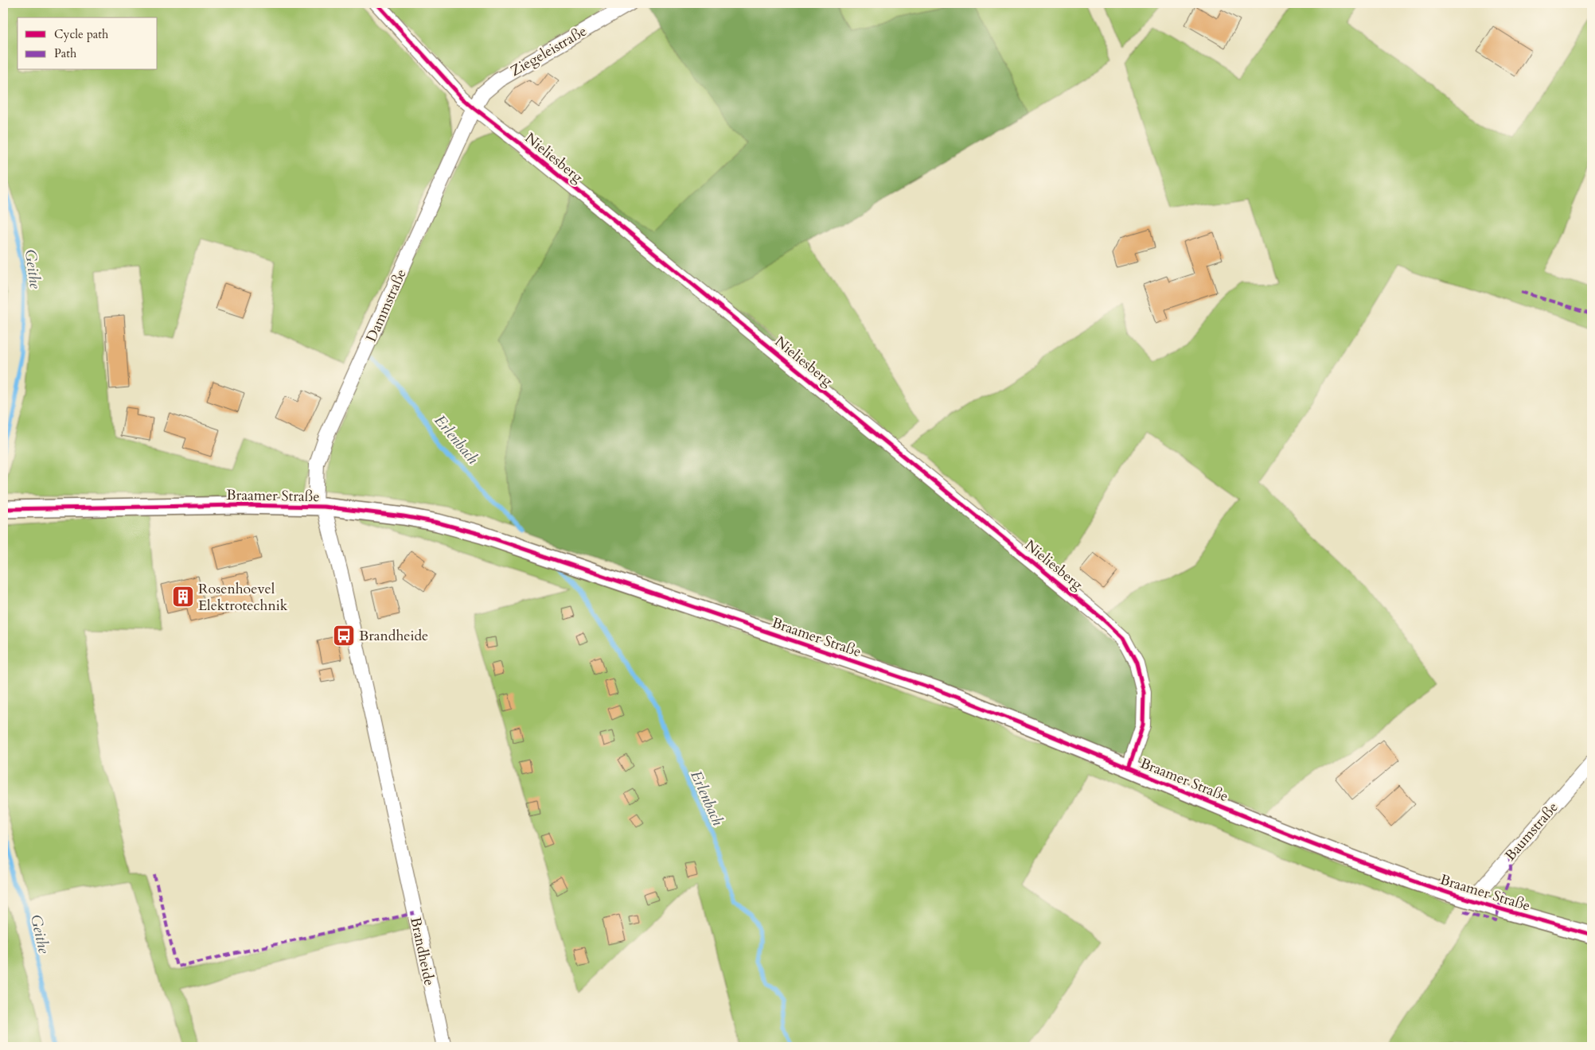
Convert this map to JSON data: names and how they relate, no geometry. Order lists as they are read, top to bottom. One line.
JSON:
{"streets":{"street":["Ziegeleistraße","Nieliesberg","Dammstraße","Braamer Straße","Baumstraße","Brandheide"]},"crossings":[["Ziegeleistraße","Nieliesberg"],["Ziegeleistraße","Dammstraße"],["Nieliesberg","Dammstraße"],["Nieliesberg","Braamer Straße"],["Dammstraße","Braamer Straße"],["Dammstraße","Brandheide"],["Braamer Straße","Baumstraße"],["Braamer Straße","Brandheide"]],"water":["Geithe","Erlenbach"],"places":{"building":["Rosenhoevel Elektrotechnik"],"bus stop":["Brandheide"]},"legend":["Cycle path","Path"]}
